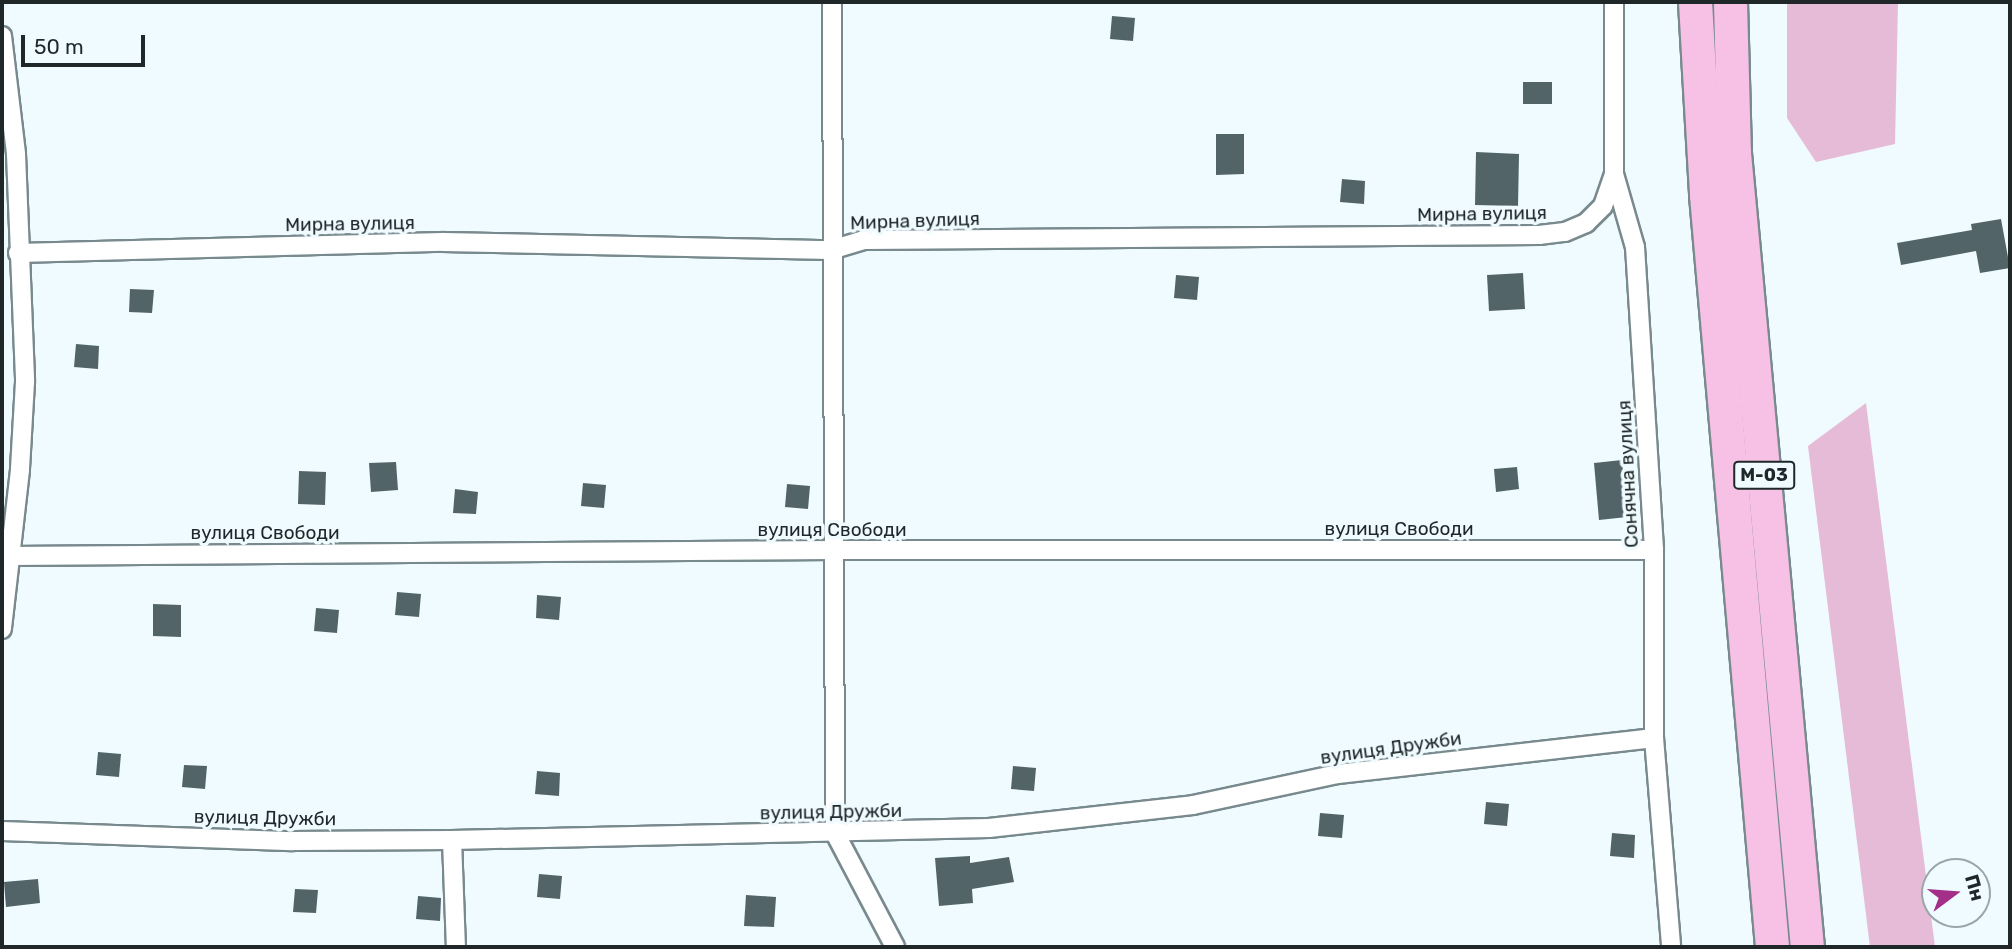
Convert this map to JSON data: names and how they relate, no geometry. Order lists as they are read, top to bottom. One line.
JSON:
{"streets":{"highway":["М-03"],"street":["Мирна вулиця","Сонячна вулиця","вулиця Свободи","вулиця Дружби"]},"crossings":[["Мирна вулиця","Сонячна вулиця"],["Сонячна вулиця","вулиця Свободи"],["Сонячна вулиця","вулиця Дружби"]],"scale_bar":"50 m","north":"right"}
